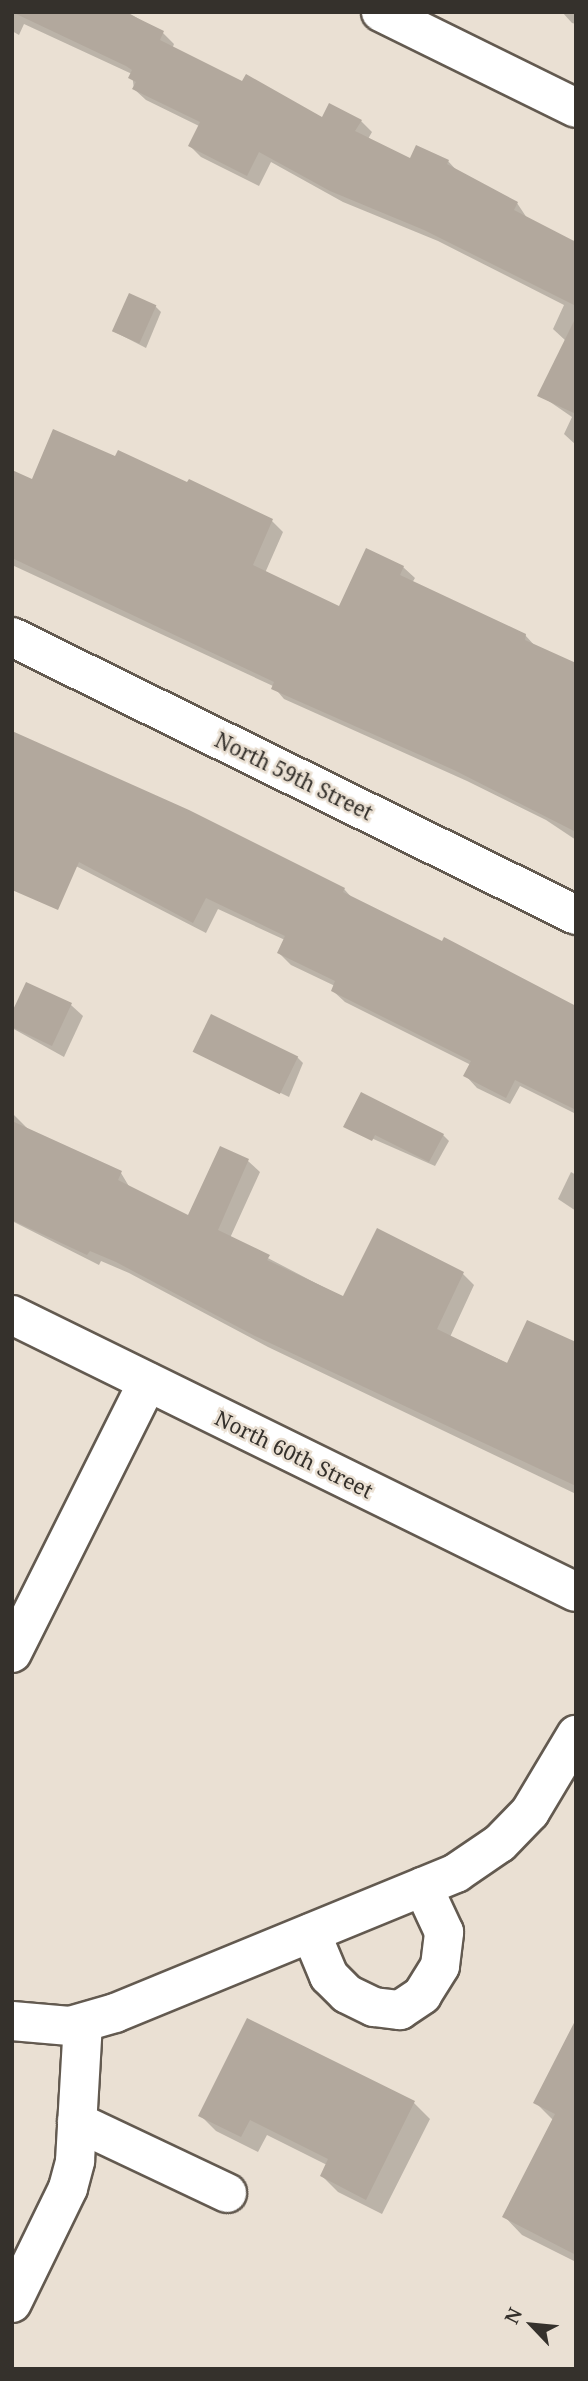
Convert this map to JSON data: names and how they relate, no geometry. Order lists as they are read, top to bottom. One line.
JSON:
{"streets":{"street":["North 59th Street","North 60th Street"]},"north":"top left"}
